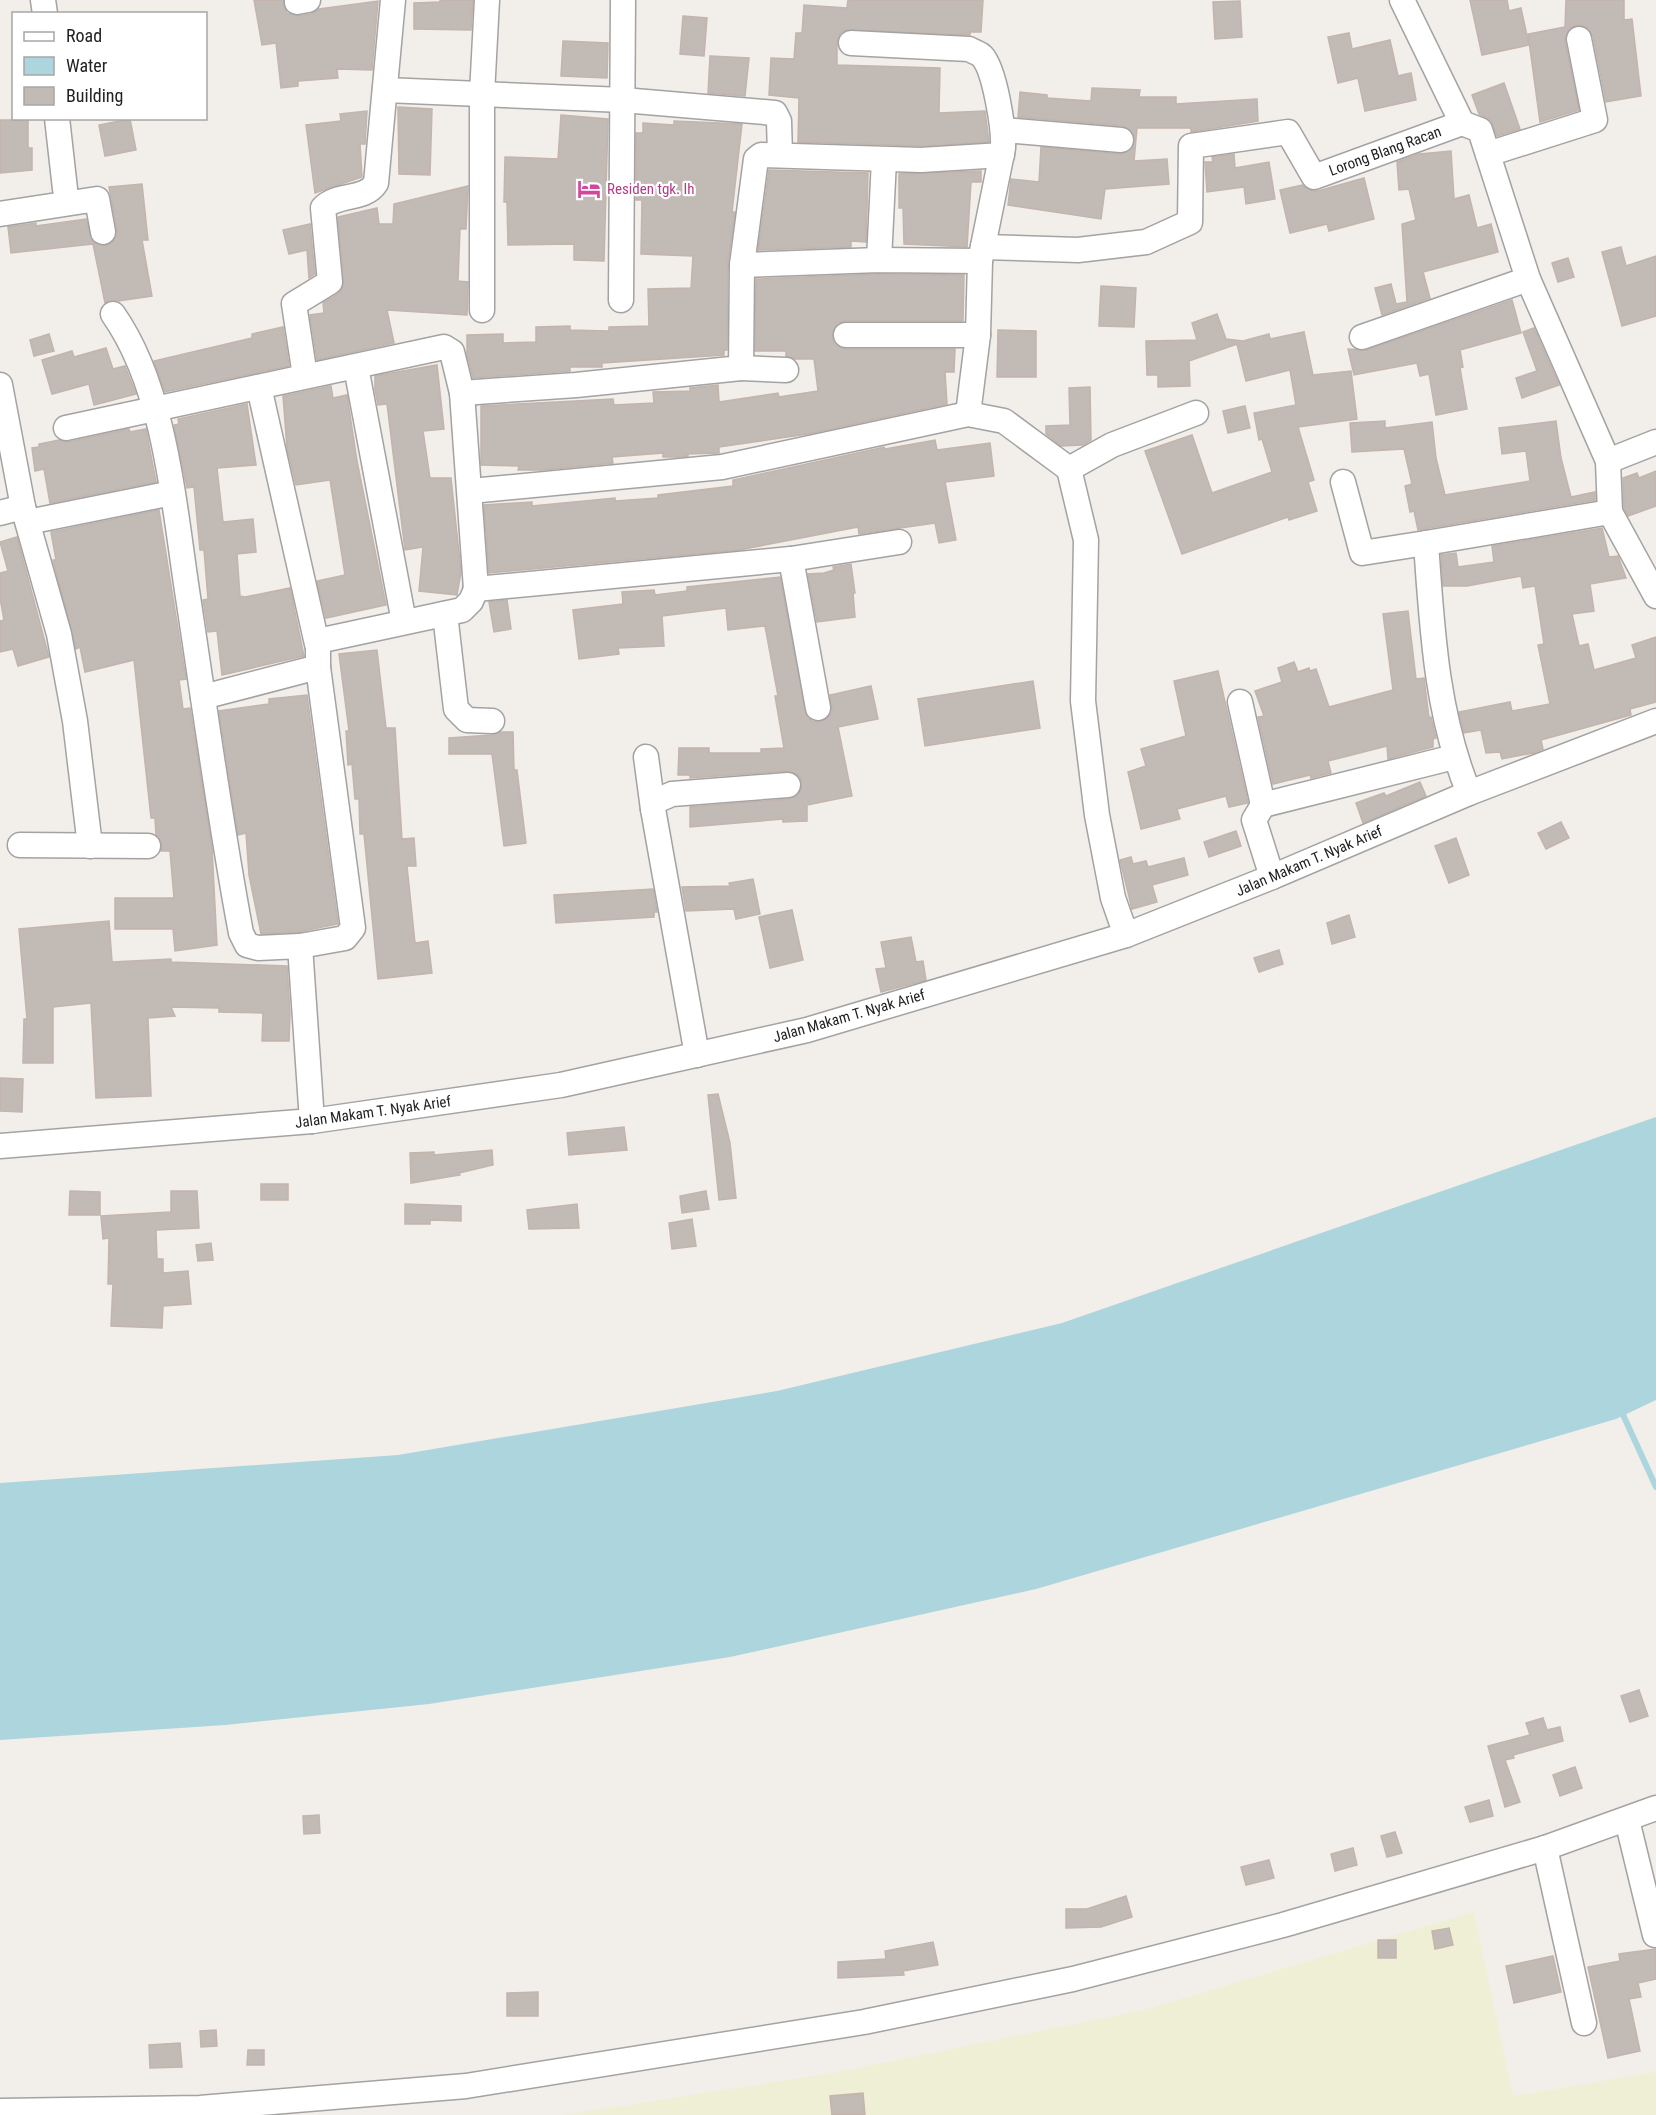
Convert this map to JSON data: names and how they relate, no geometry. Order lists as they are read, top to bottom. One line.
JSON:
{"streets":{"street":["Lorong Blang Racan","Jalan Makam T. Nyak Arief"]},"places":{"hotel":["Residen tgk. Ih"]},"legend":["Road","Water","Building"]}
